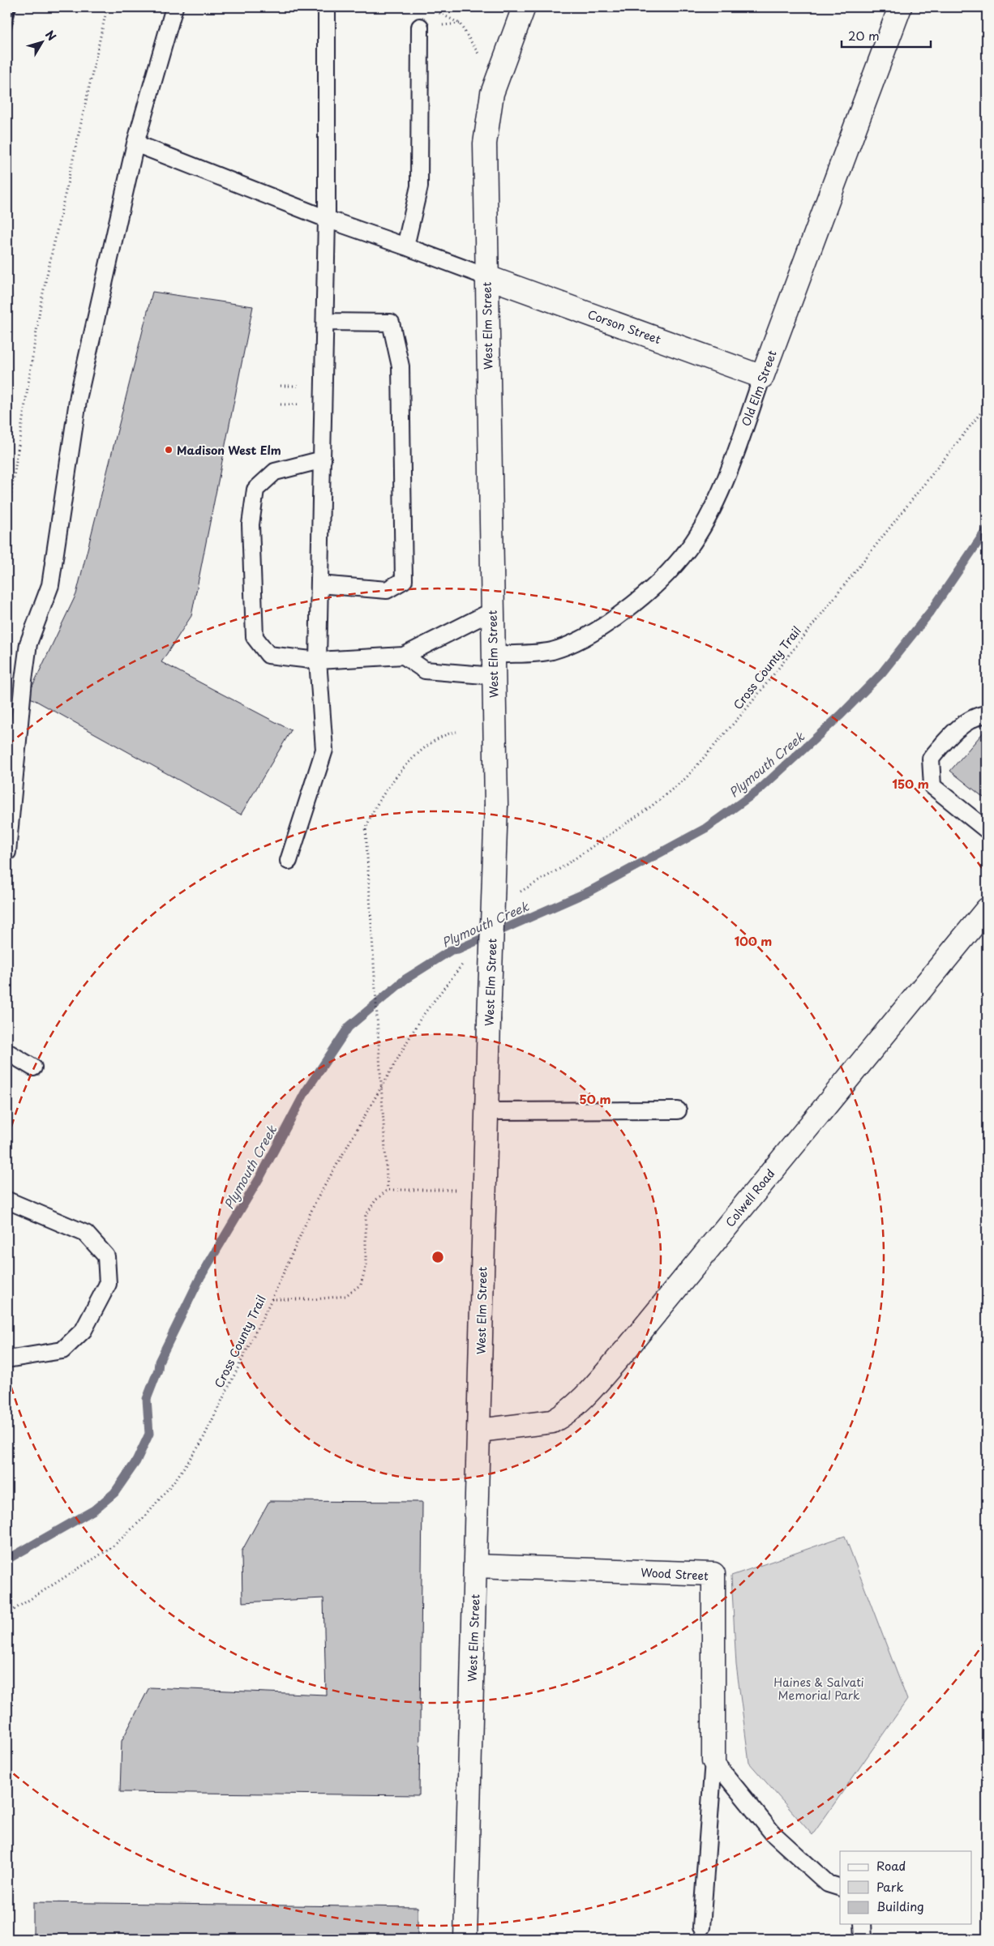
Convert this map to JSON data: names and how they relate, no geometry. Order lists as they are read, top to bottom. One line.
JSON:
{"streets":{"main road":["West Elm Street","Corson Street","Old Elm Street","Colwell Road","Wood Street"],"path":["Cross County Trail"]},"crossings":[["West Elm Street","Corson Street"],["West Elm Street","Old Elm Street"],["West Elm Street","Colwell Road"],["West Elm Street","Wood Street"],["Corson Street","Old Elm Street"]],"water":["Plymouth Creek"],"parks":["Haines & Salvati Memorial Park"],"places":["Madison West Elm"],"legend":["Road","Park","Building"],"scale_bar":"20 m","north":"top right","rings":["150 m","100 m","50 m"]}
